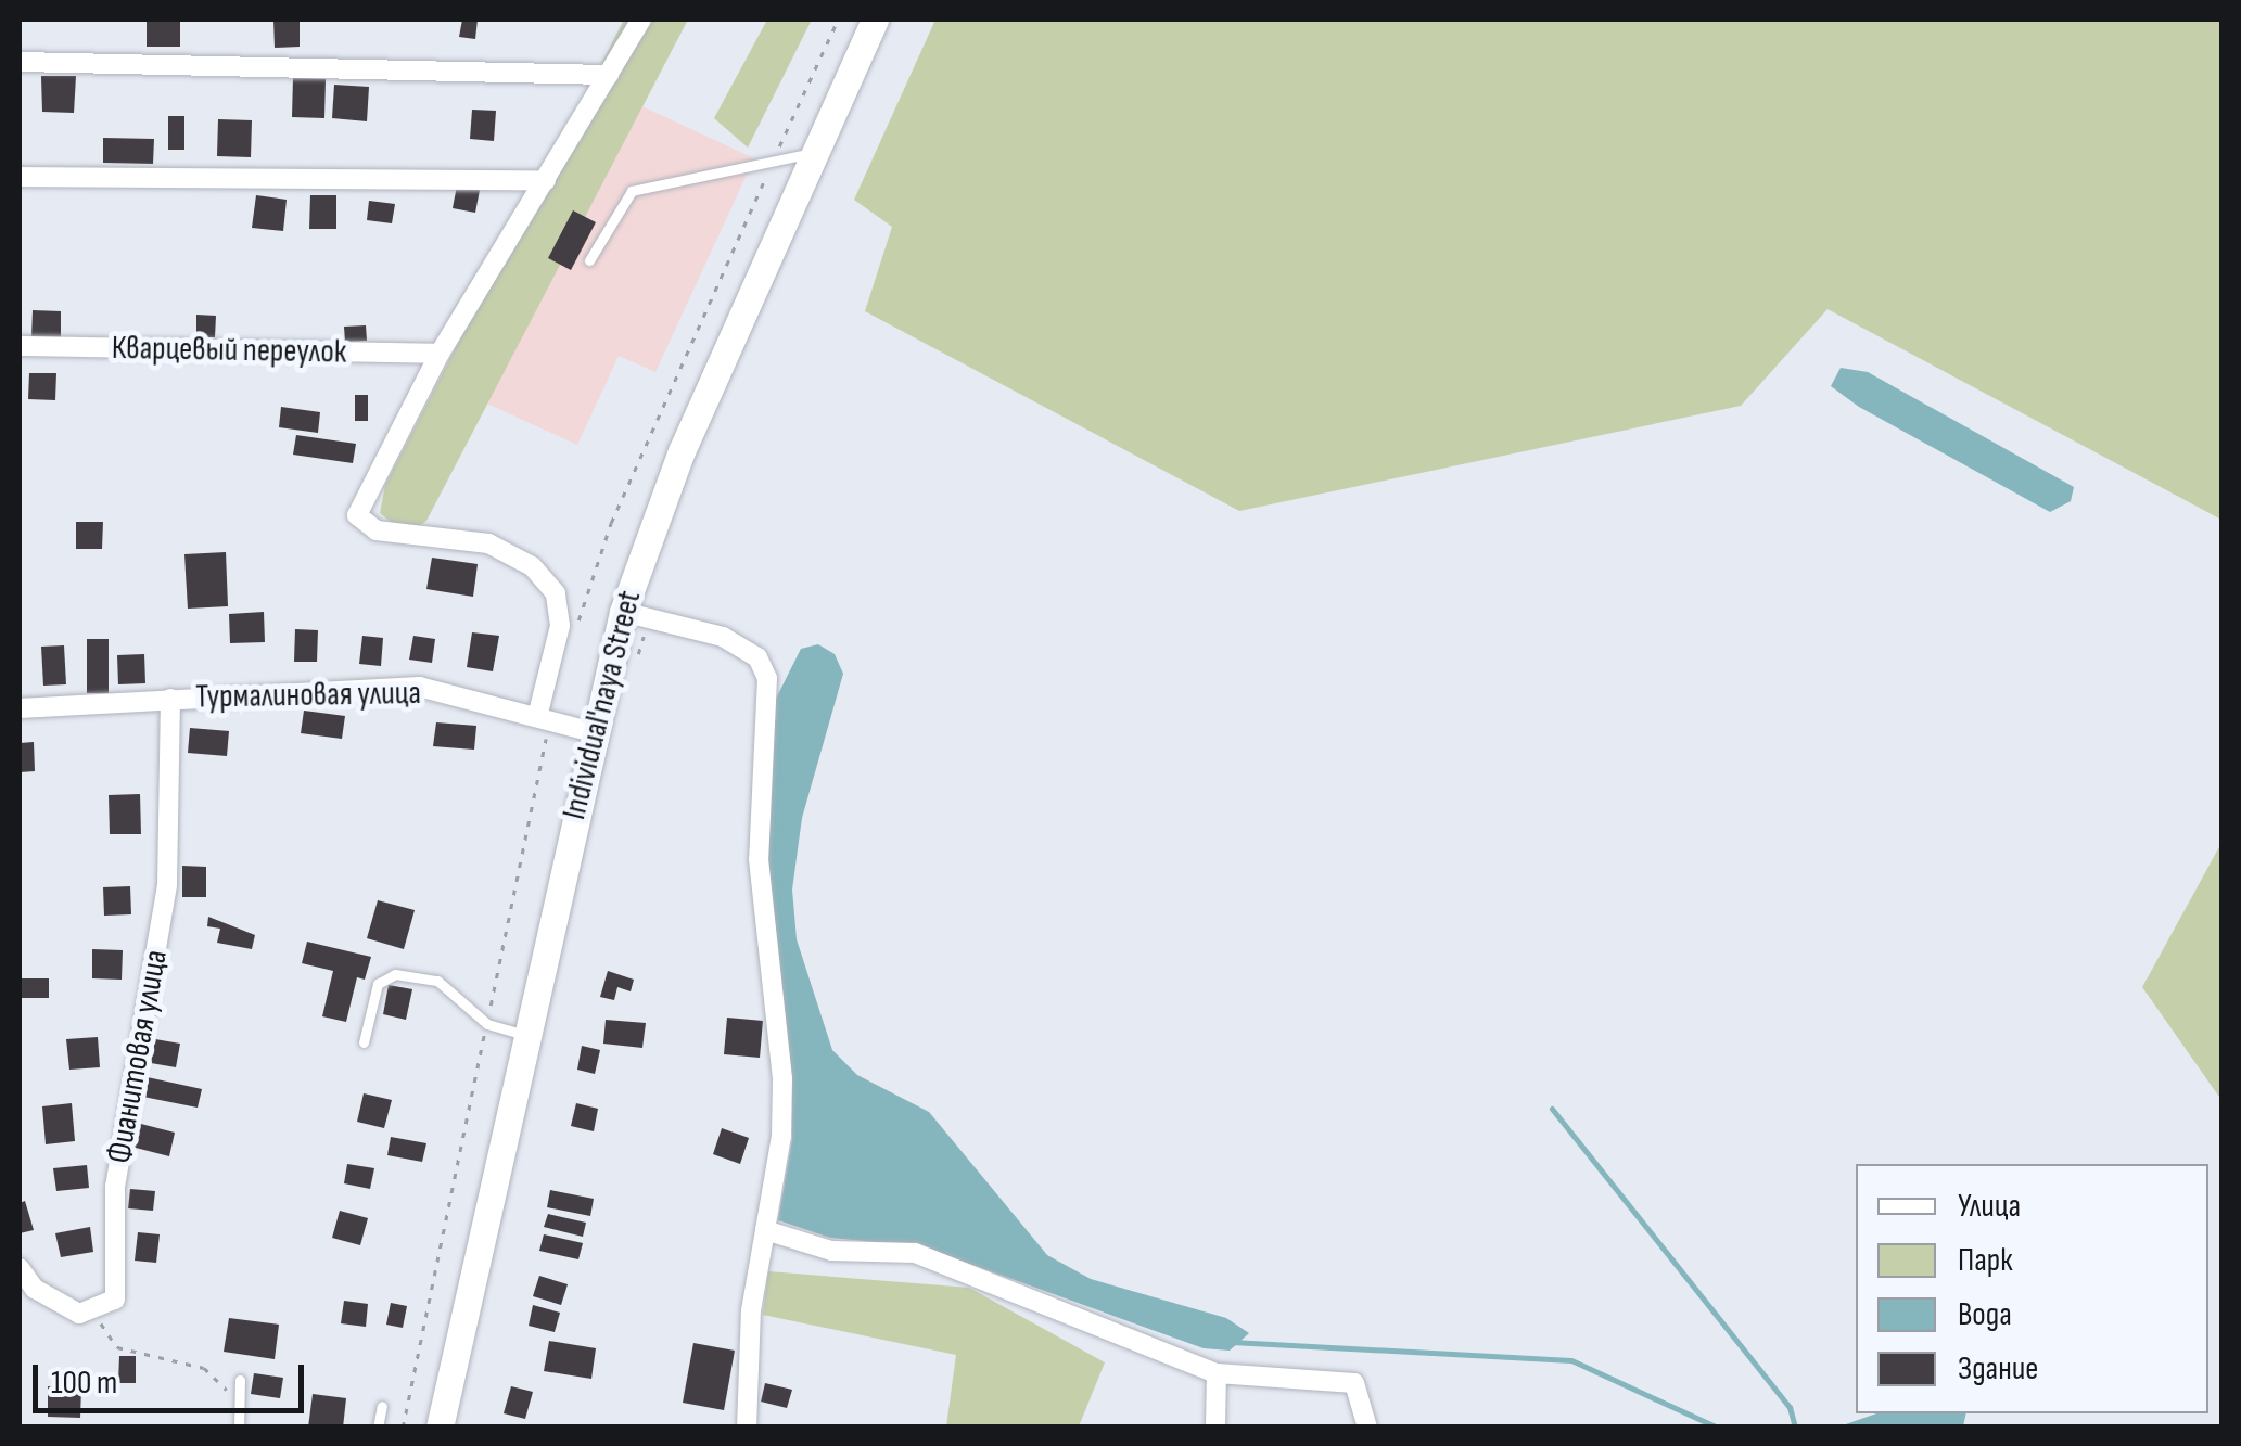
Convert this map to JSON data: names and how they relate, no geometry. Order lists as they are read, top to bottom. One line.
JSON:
{"streets":{"main road":["Individual'naya Street"],"street":["Кварцевый переулок","Турмалиновая улица","Фианитовая улица"]},"crossings":[["Турмалиновая улица","Individual'naya Street"],["Турмалиновая улица","Фианитовая улица"]],"legend":["Улица","Парк","Вода","Здание"],"scale_bar":"100 m"}
